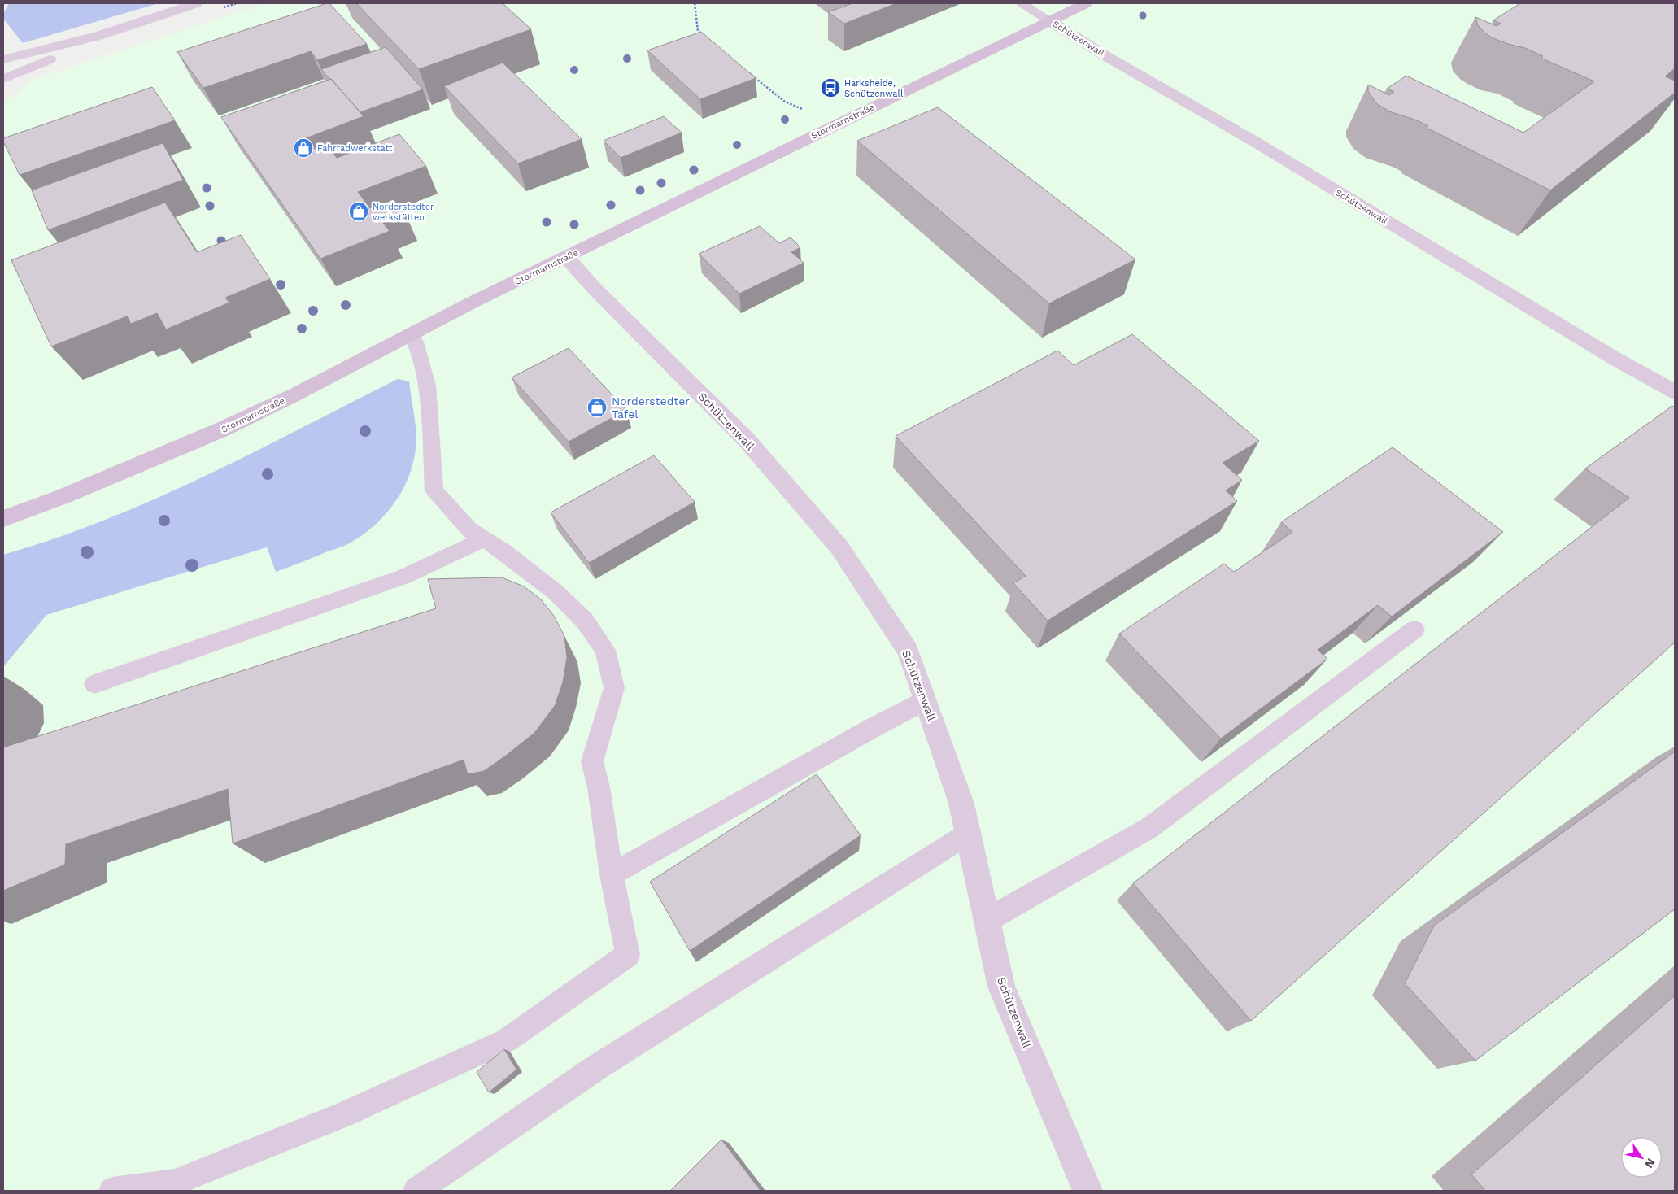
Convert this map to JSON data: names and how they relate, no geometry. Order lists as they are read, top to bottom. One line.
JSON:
{"streets":{"main road":["Stormarnstraße"],"street":["Schützenwall"]},"crossings":[["Schützenwall","Stormarnstraße"]],"places":{"bus stop":["Harksheide, Schützenwall"],"shop":["Fahrradwerkstatt","Norderstedter werkstätten","Norderstedter Tafel"]},"north":"bottom right"}
